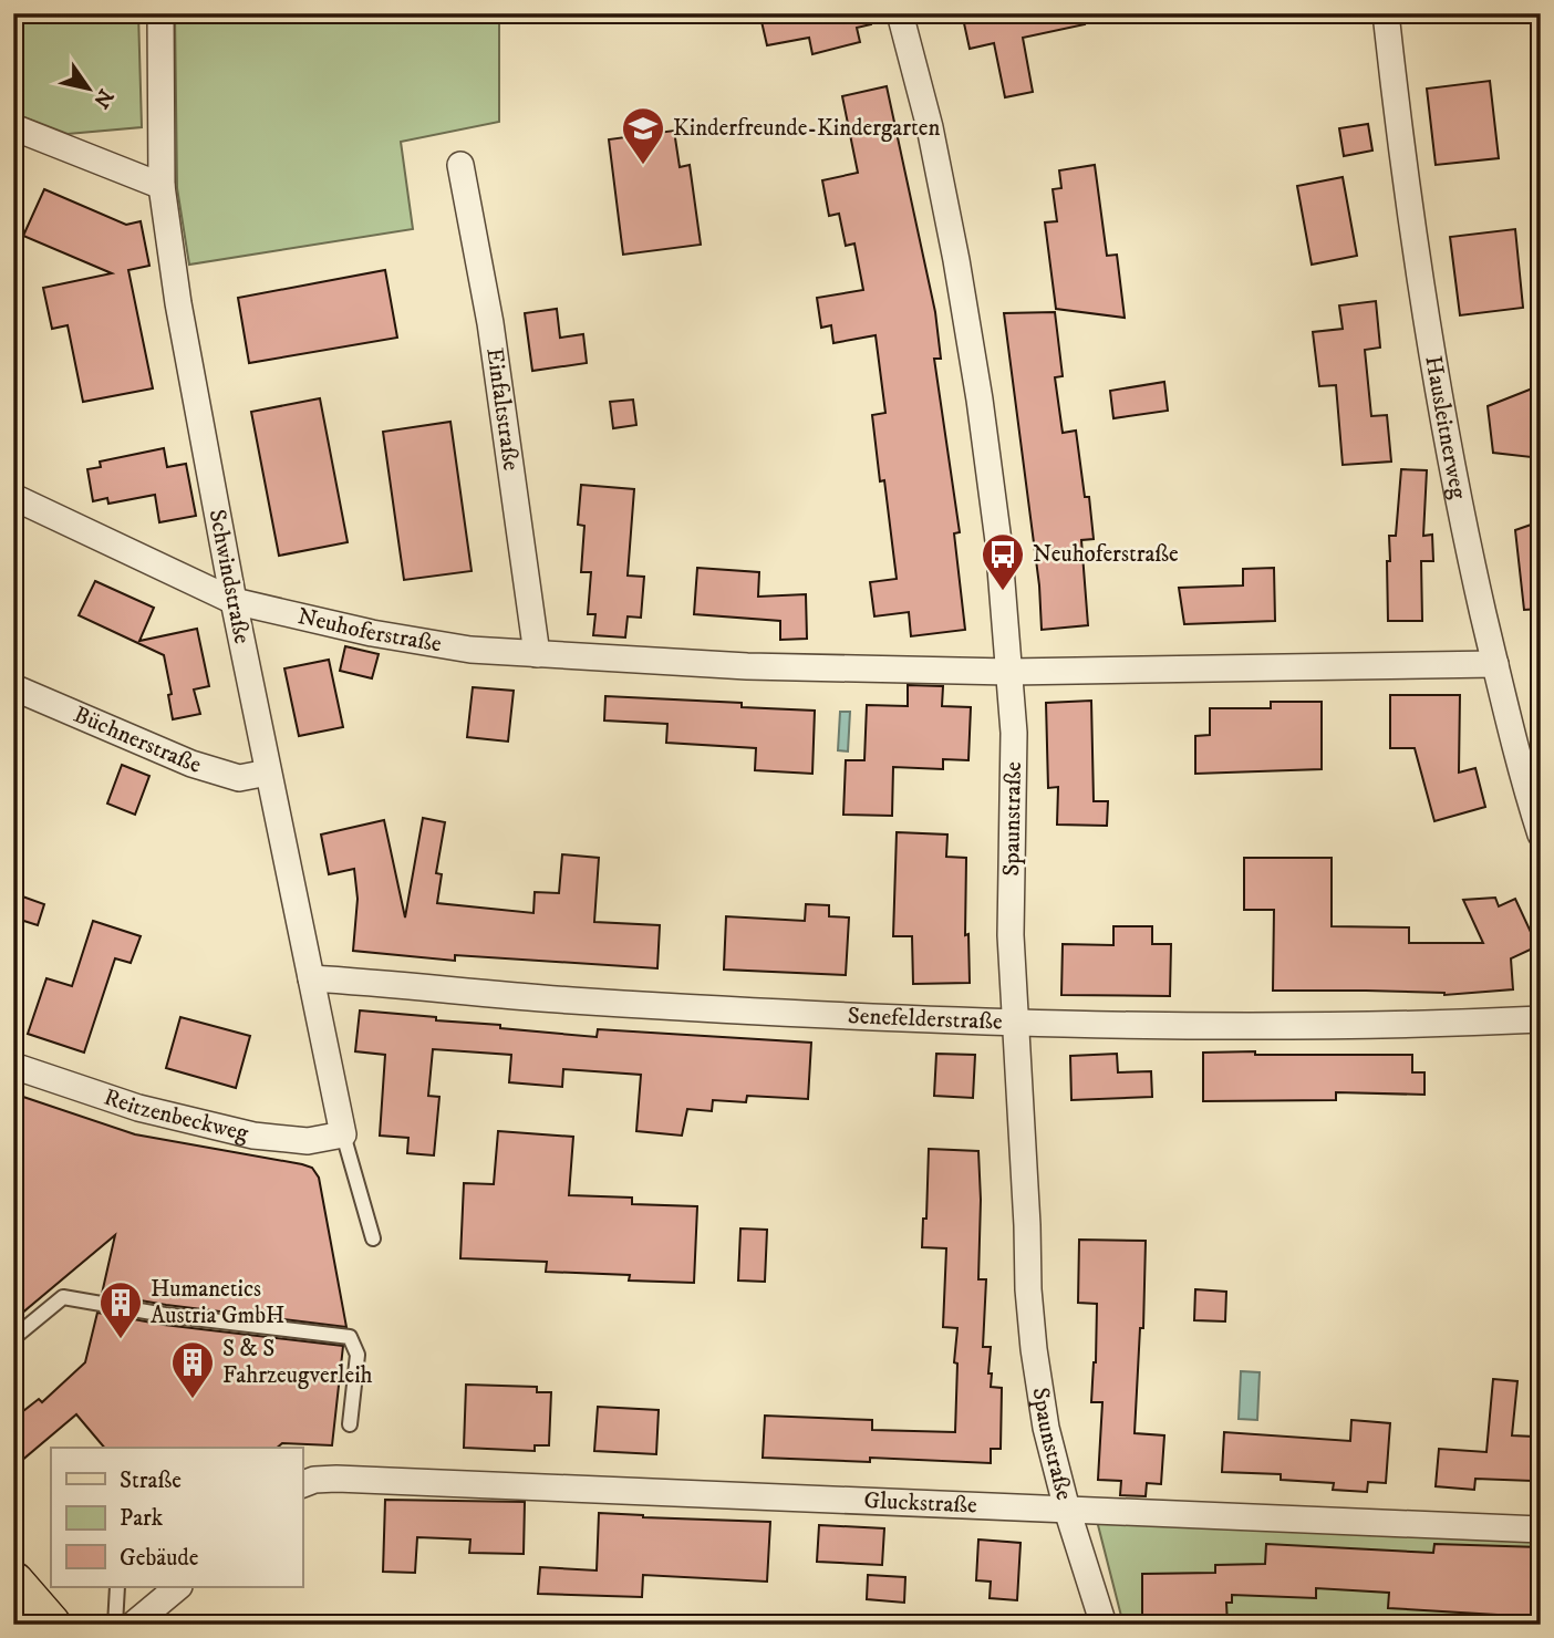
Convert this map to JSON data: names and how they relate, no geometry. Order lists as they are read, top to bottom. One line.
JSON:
{"streets":{"street":["Einfaltstraße","Hausleitnerweg","Schwindstraße","Neuhoferstraße","Büchnerstraße","Spaunstraße","Senefelderstraße","Reitzenbeckweg","Gluckstraße"]},"crossings":[["Einfaltstraße","Neuhoferstraße"],["Hausleitnerweg","Neuhoferstraße"],["Schwindstraße","Neuhoferstraße"],["Schwindstraße","Büchnerstraße"],["Schwindstraße","Senefelderstraße"],["Schwindstraße","Reitzenbeckweg"],["Neuhoferstraße","Spaunstraße"],["Spaunstraße","Senefelderstraße"],["Spaunstraße","Gluckstraße"]],"places":{"school or university":["Kinderfreunde-Kindergarten"],"bus stop":["Neuhoferstraße"],"building":["Humanetics Austria GmbH","S & S Fahrzeugverleih"]},"legend":["Straße","Park","Gebäude"],"north":"bottom right"}
